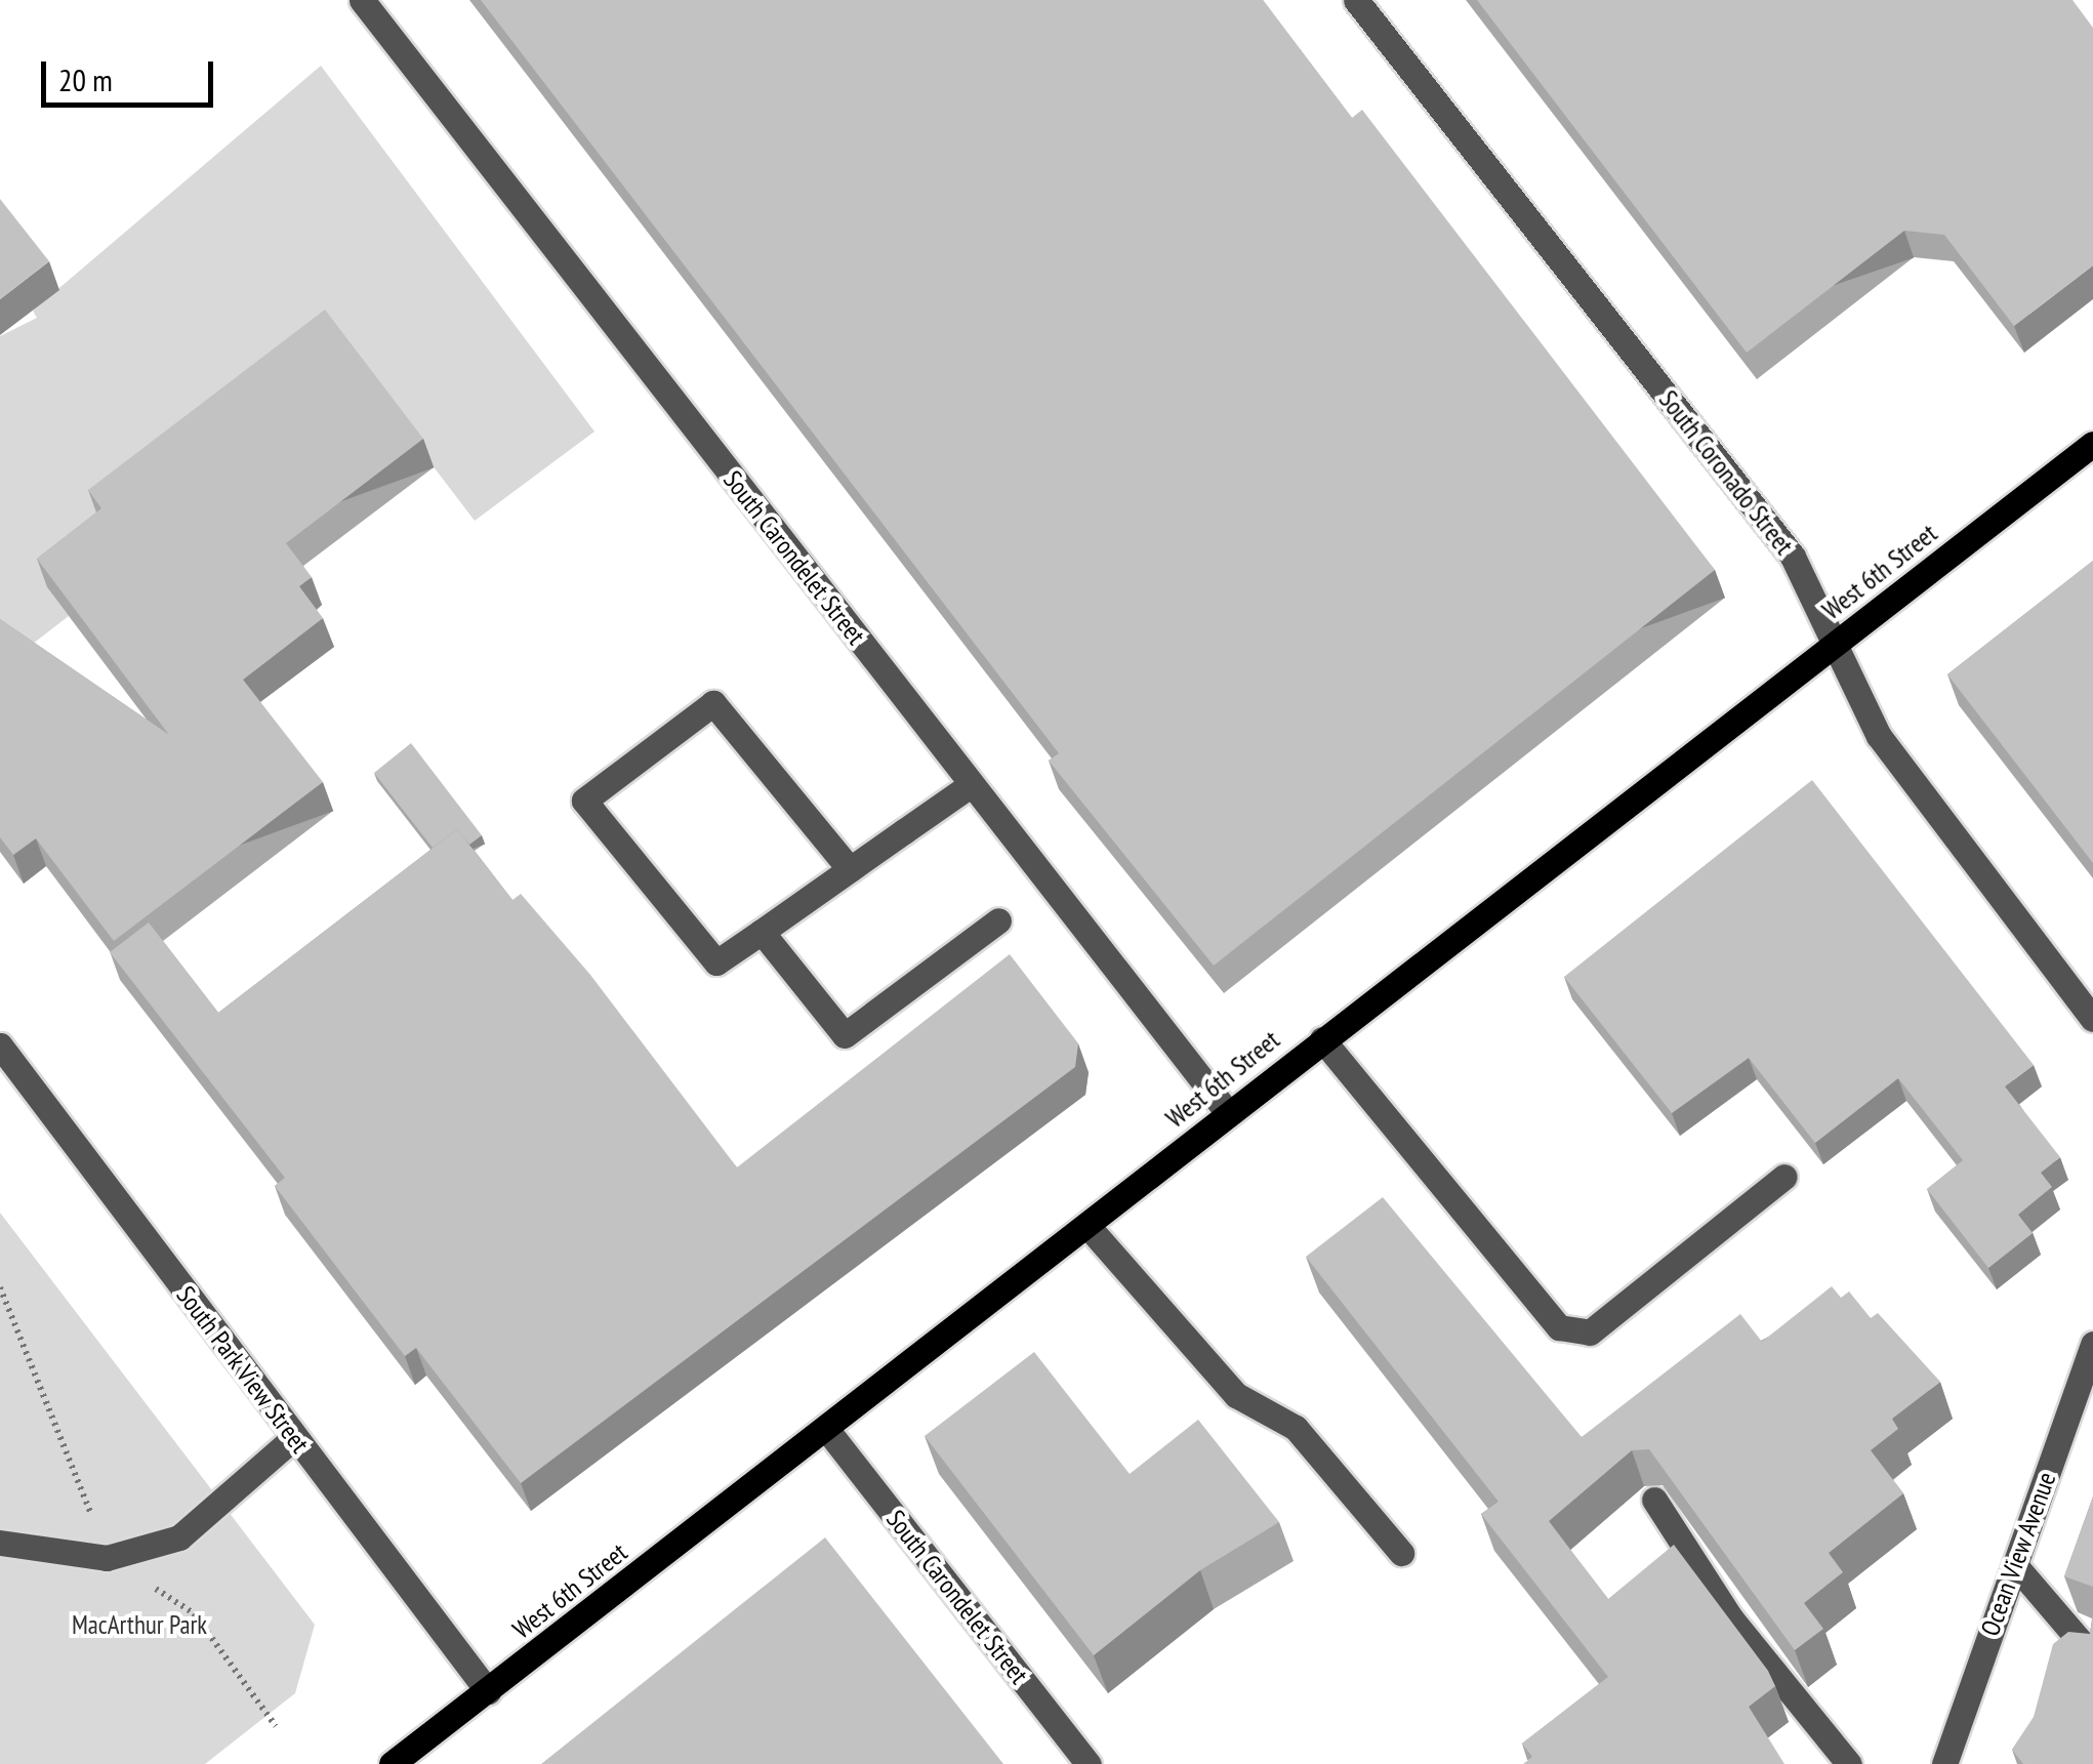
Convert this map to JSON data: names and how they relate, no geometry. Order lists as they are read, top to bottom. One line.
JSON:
{"streets":{"main road":["West 6th Street"],"street":["South Coronado Street","South Carondelet Street","South Park View Street","Ocean View Avenue"]},"crossings":[["South Coronado Street","West 6th Street"],["South Carondelet Street","West 6th Street"],["West 6th Street","South Park View Street"]],"parks":["MacArthur Park"],"scale_bar":"20 m"}
